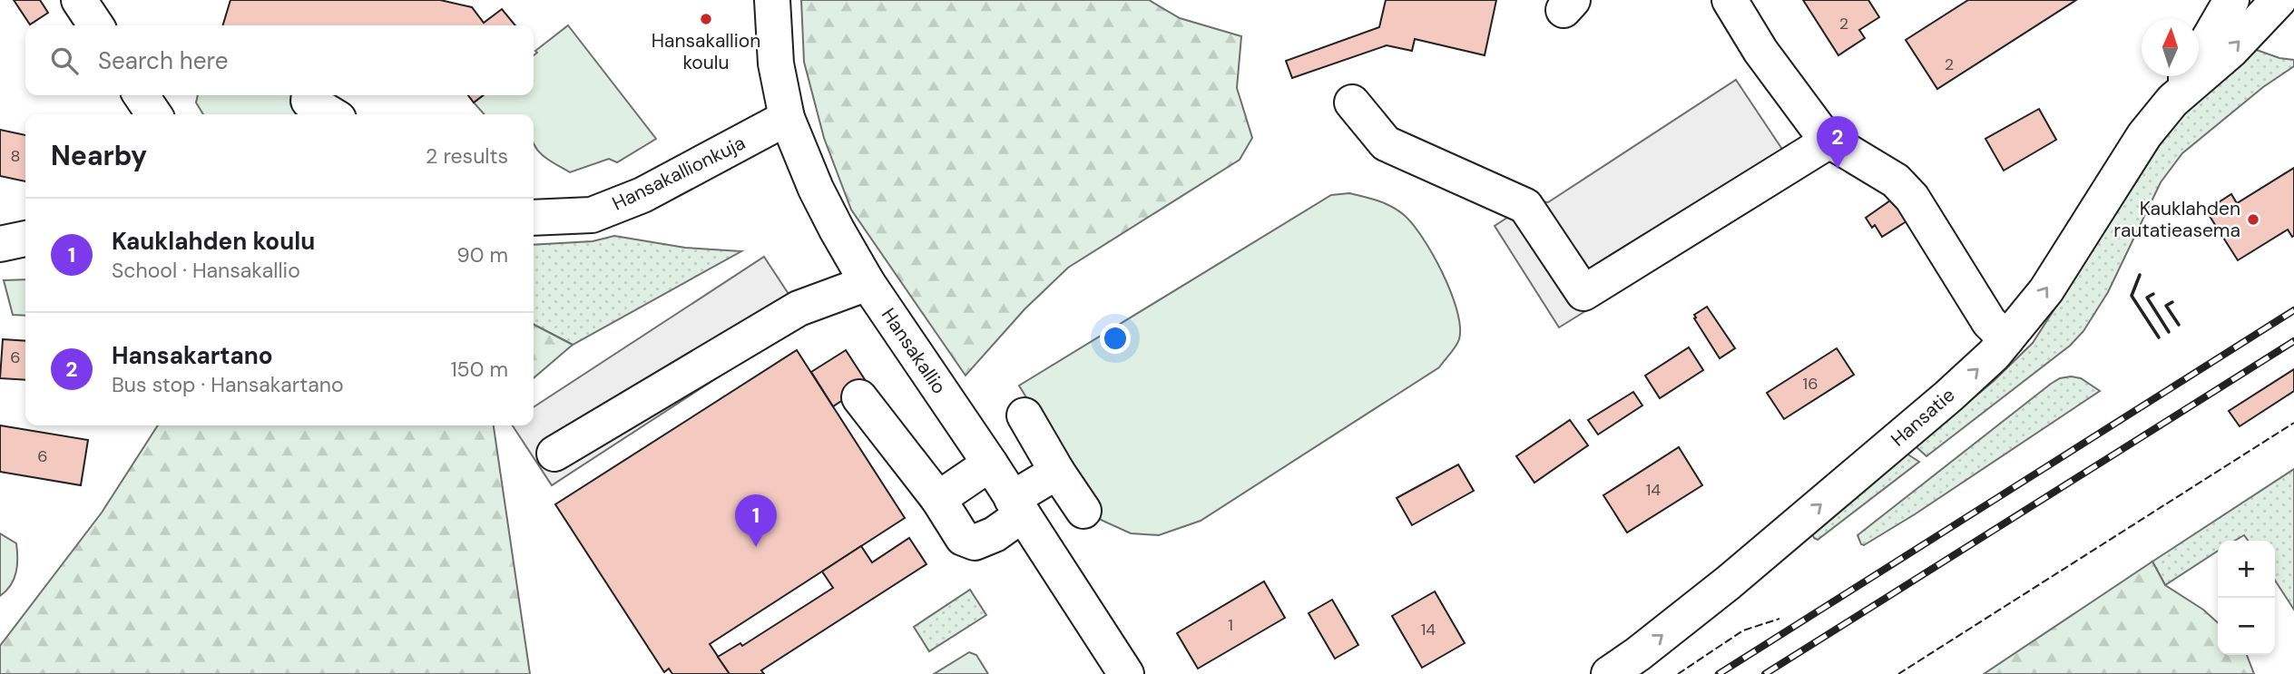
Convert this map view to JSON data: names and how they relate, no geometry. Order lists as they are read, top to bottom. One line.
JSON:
{"streets":{"street":["Hansakallionkuja","Hansakallio","Hansatie"]},"crossings":[["Hansakallionkuja","Hansakallio"]],"one_way":["Hansatie"],"places":["Hansakallion koulu","Kauklahden rautatieasema"],"house_numbers":["2","2","8","6","16","6","14","1","14"],"north":"top","page":{"search":"Search here","heading":["Nearby","2 results"],"pins":["2","1"],"list":[{"mark":"1","name":"Kauklahden koulu","note":"School · Hansakallio","value":"90 m"},{"mark":"2","name":"Hansakartano","note":"Bus stop · Hansakartano","value":"150 m"}],"map_buttons":["+","−"]}}
